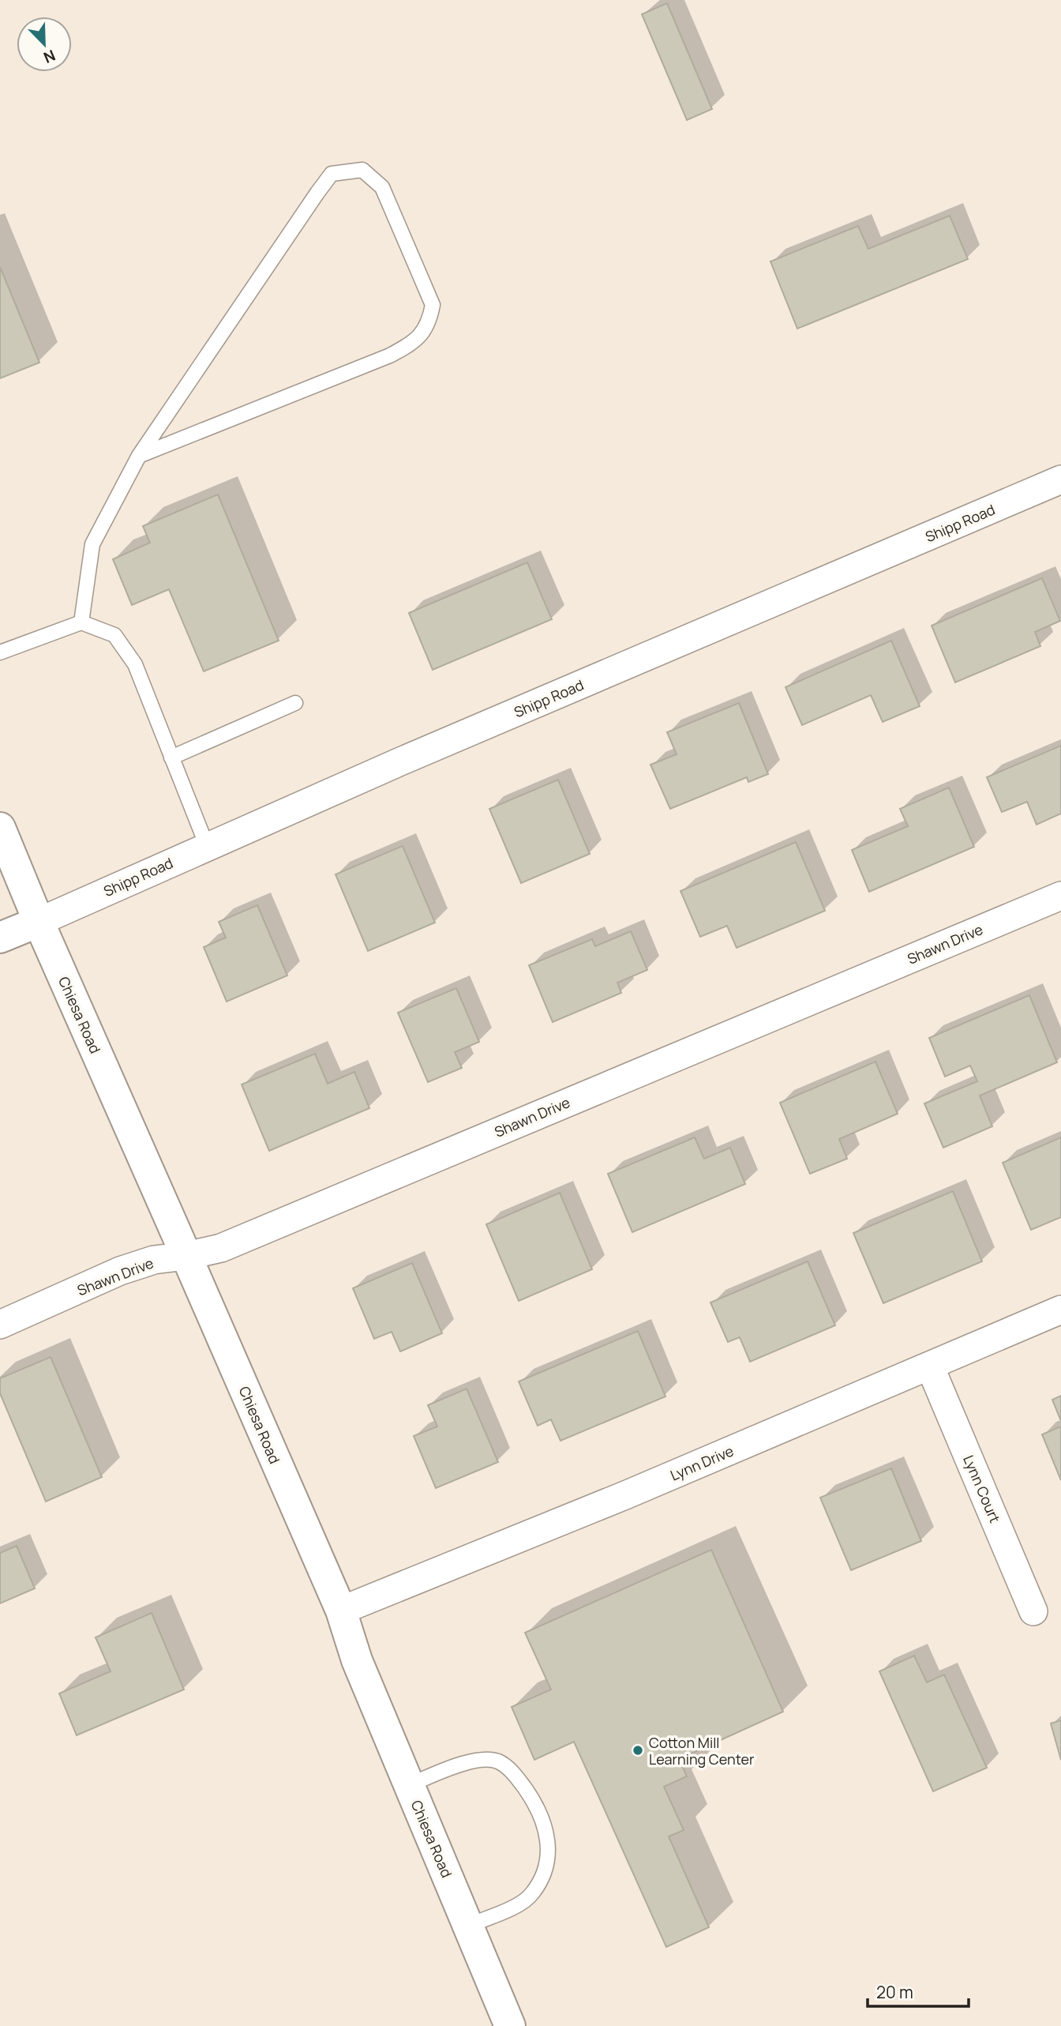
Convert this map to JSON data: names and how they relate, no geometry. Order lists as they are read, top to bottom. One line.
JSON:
{"streets":{"main road":["Chiesa Road"],"street":["Shipp Road","Shawn Drive","Lynn Drive","Lynn Court"]},"crossings":[["Shipp Road","Chiesa Road"],["Shawn Drive","Chiesa Road"],["Chiesa Road","Lynn Drive"],["Lynn Drive","Lynn Court"]],"places":["Cotton Mill Learning Center"],"scale_bar":"20 m","north":"bottom right"}
